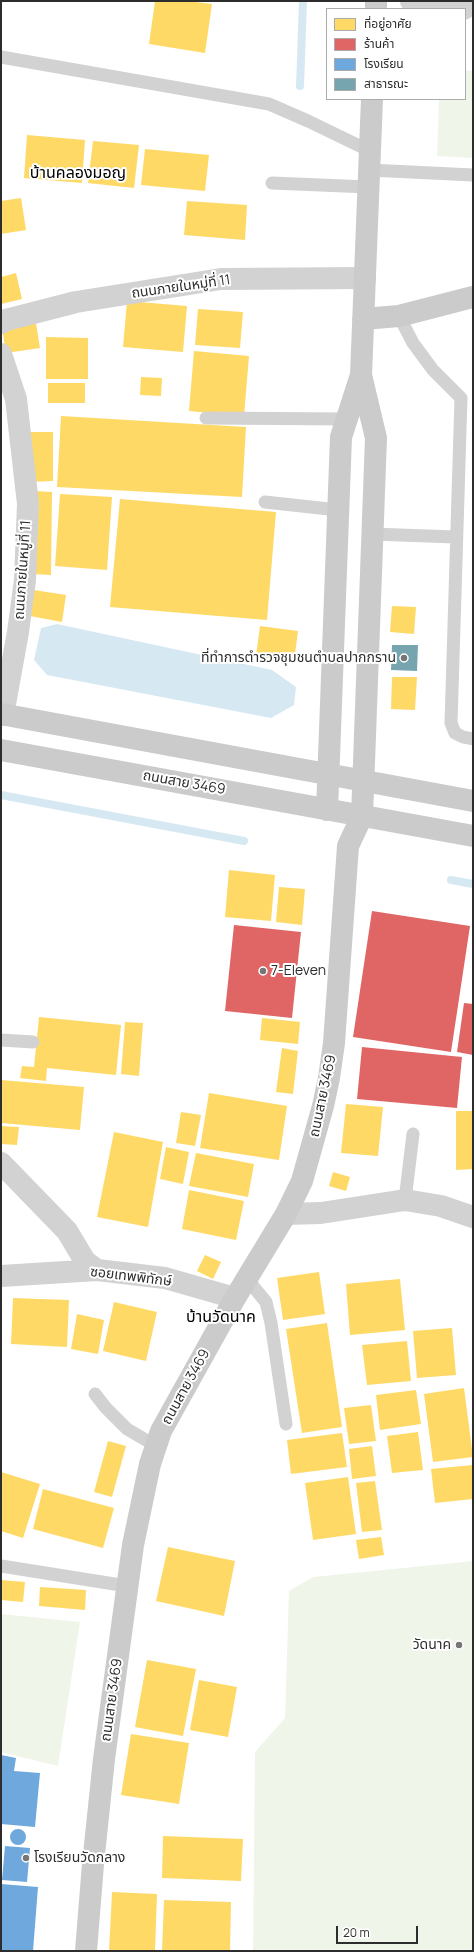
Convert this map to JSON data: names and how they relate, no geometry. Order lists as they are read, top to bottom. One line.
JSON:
{"streets":{"street":["ถนนภายในหมู่ที่ 11","ถนนสาย 3469","ซอยเทพพิทักษ์"]},"crossings":[["ถนนสาย 3469","ซอยเทพพิทักษ์"]],"districts":["บ้านคลองมอญ","บ้านวัดนาค"],"places":["ที่ทำการตำรวจชุมชนตำบลปากกราน","7-Eleven","วัดนาค","โรงเรียนวัดกลาง"],"legend":["ที่อยู่อาศัย","ร้านค้า","โรงเรียน","สาธารณะ"],"scale_bar":"20 m"}
